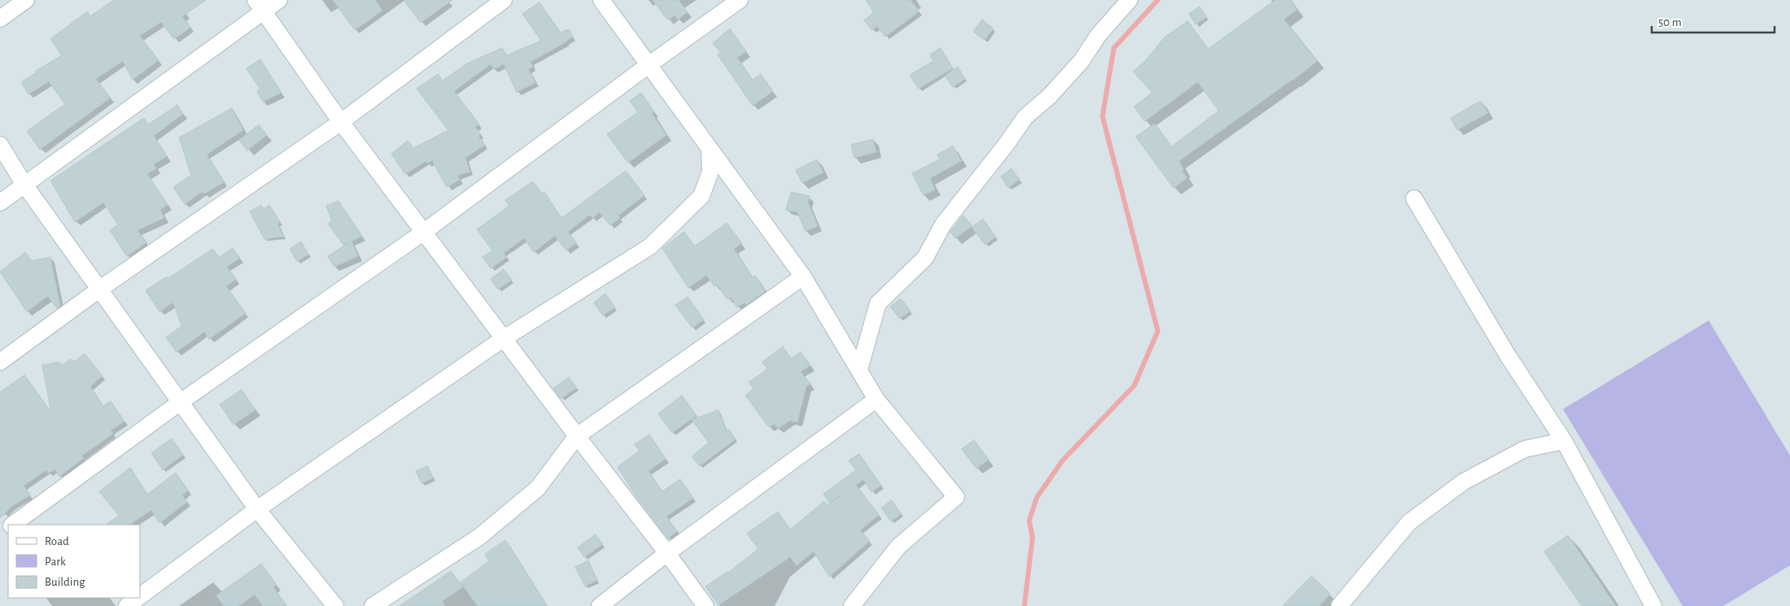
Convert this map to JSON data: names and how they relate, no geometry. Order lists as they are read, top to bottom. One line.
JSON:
{"legend":["Road","Park","Building"],"scale_bar":"50 m"}
